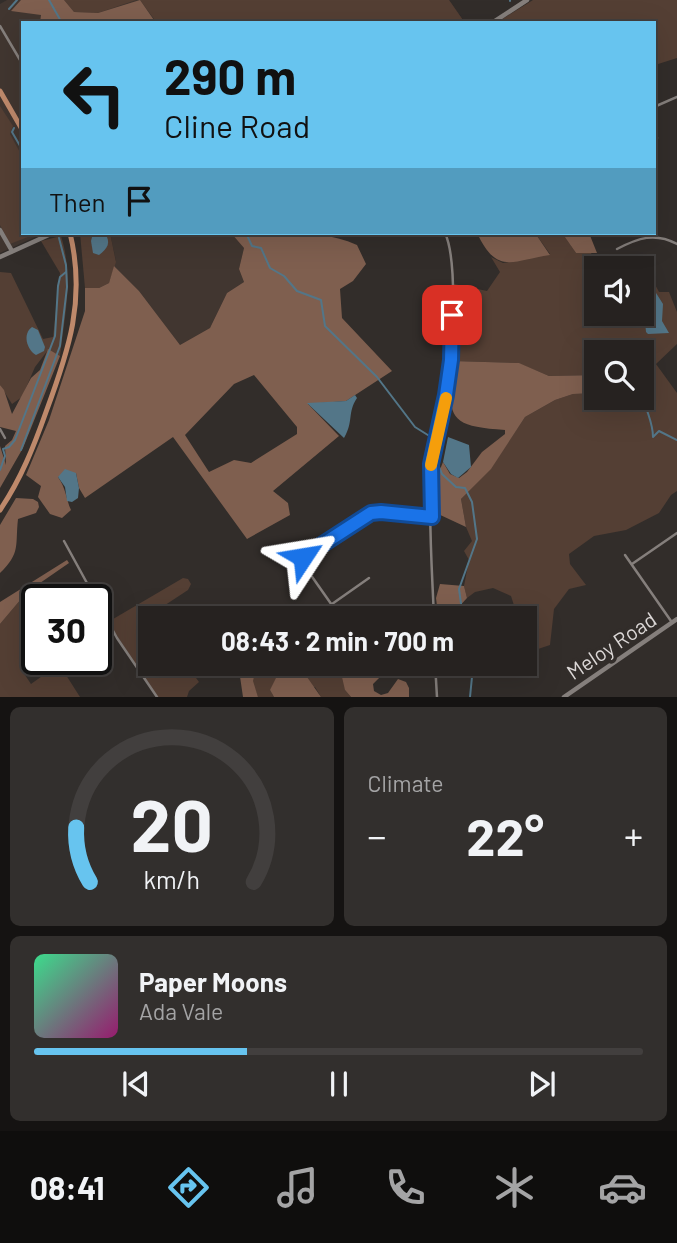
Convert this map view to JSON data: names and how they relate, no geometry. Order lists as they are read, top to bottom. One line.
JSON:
{"streets":{"street":["Meloy Road"]},"page":{"turn":["290 m","Cline Road"],"then":"Then","limit":"30","trip":"08:43 · 2 min · 700 m","tile":"Climate","heat":["−","22°","+"],"song":["Paper Moons","Ada Vale"],"tabs":"08:41","gauge":["20","km/h"]}}
